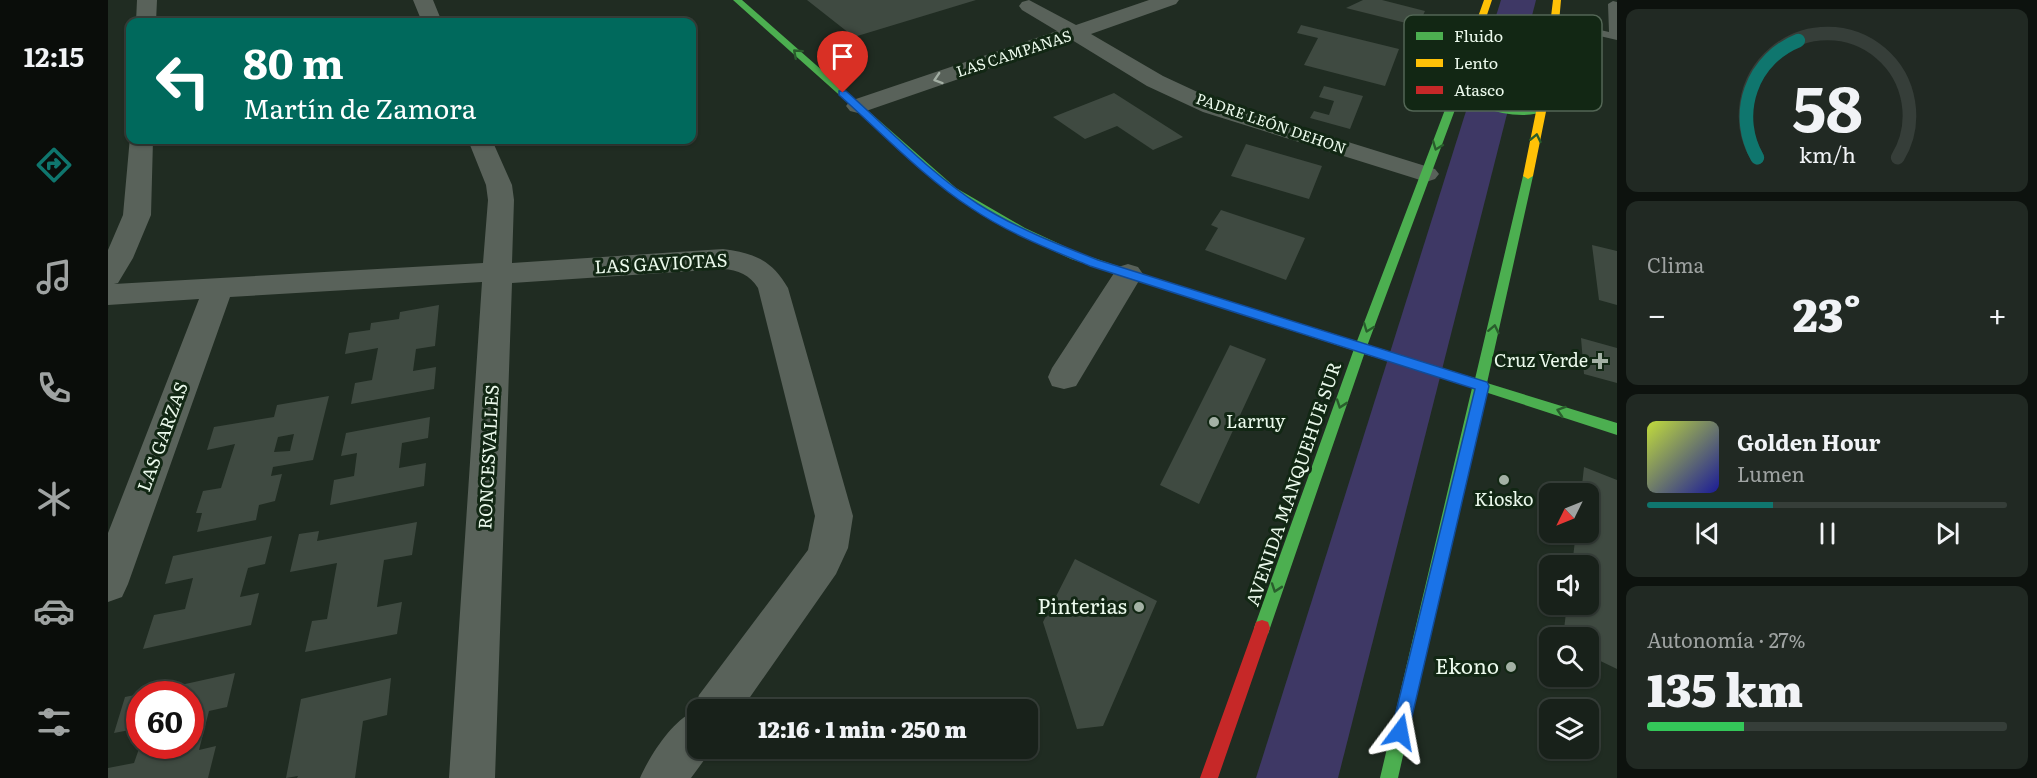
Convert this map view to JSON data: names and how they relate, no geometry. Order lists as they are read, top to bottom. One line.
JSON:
{"streets":{"main road":["AVENIDA MANQUEHUE SUR"],"street":["LAS CAMPANAS","PADRE LEÓN DEHON","LAS GAVIOTAS","LAS GARZAS","RONCESVALLES"]},"crossings":[["LAS CAMPANAS","PADRE LEÓN DEHON"],["PADRE LEÓN DEHON","AVENIDA MANQUEHUE SUR"],["LAS GAVIOTAS","LAS GARZAS"],["LAS GAVIOTAS","RONCESVALLES"]],"one_way":["LAS CAMPANAS","AVENIDA MANQUEHUE SUR"],"places":{"health":["Cruz Verde"],"other":["Larruy","Kiosko","Pinterias","Ekono"]},"legend":["Fluido","Lento","Atasco"],"north":"bottom left","page":{"tabs":"12:15","turn":["80 m","Martín de Zamora"],"tile":["Clima",["Autonomía · 27%","135 km"]],"heat":["−","23°","+"],"song":["Golden Hour","Lumen"],"limit":"60","trip":"12:16 · 1 min · 250 m","gauge":["58","km/h"]}}
